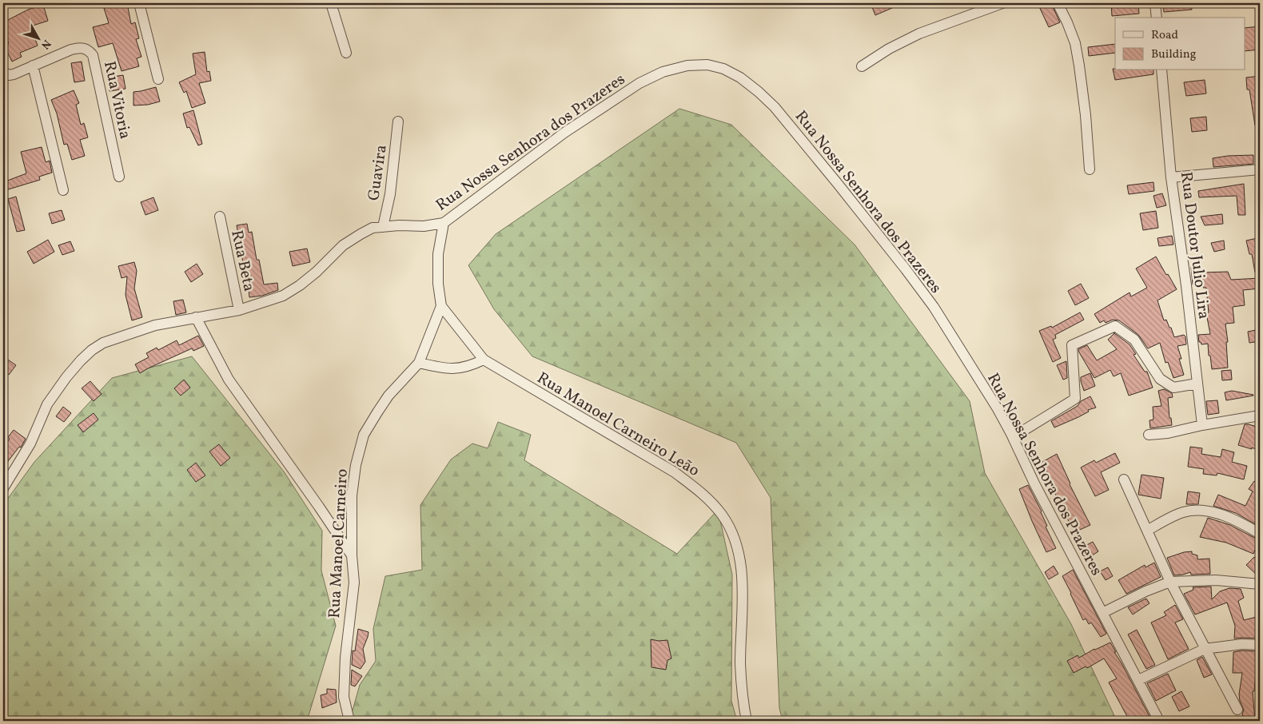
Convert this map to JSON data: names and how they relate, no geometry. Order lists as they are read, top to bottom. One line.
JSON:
{"streets":{"street":["Rua Vitoria","Rua Nossa Senhora dos Prazeres","Guavira","Rua Doutor Julio Lira","Rua Beta","Rua Manoel Carneiro Leão","Rua Manoel Carneiro"]},"crossings":[["Rua Nossa Senhora dos Prazeres","Guavira"],["Rua Nossa Senhora dos Prazeres","Rua Beta"],["Rua Manoel Carneiro Leão","Rua Manoel Carneiro"]],"legend":["Road","Building"],"north":"bottom right"}
